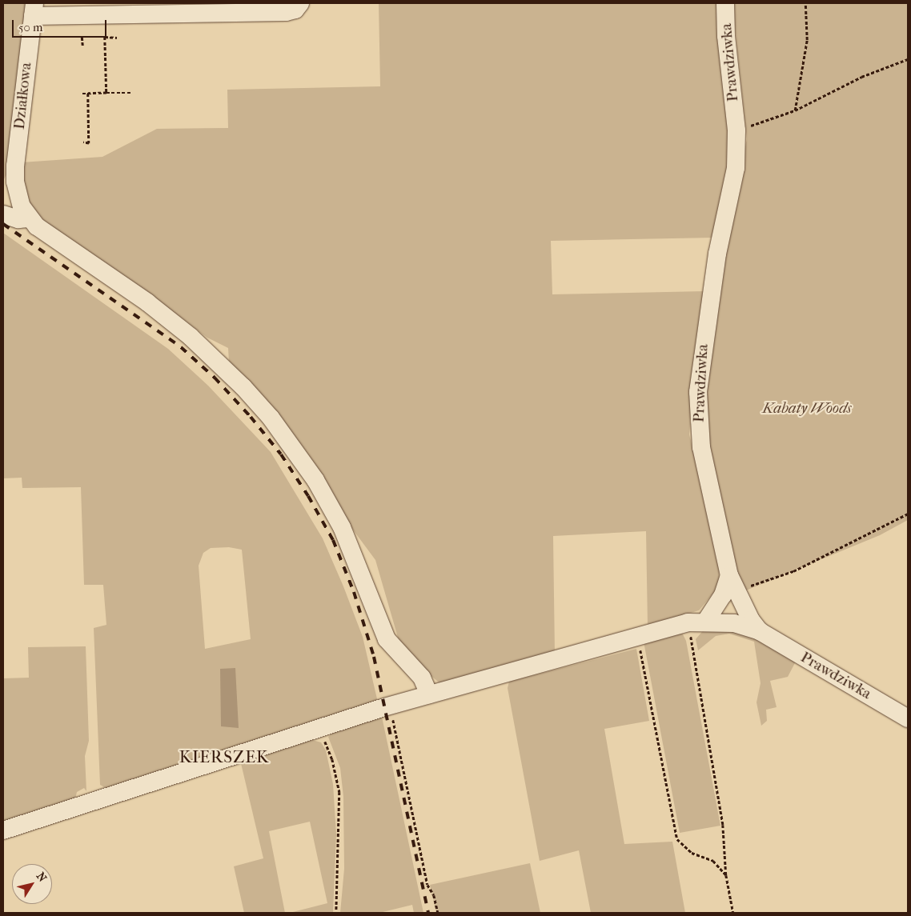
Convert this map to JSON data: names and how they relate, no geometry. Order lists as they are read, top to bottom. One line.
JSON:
{"streets":{"street":["Prawdziwka","Działkowa"]},"districts":["KIERSZEK"],"parks":["Kabaty Woods"],"scale_bar":"50 m","north":"top right"}
